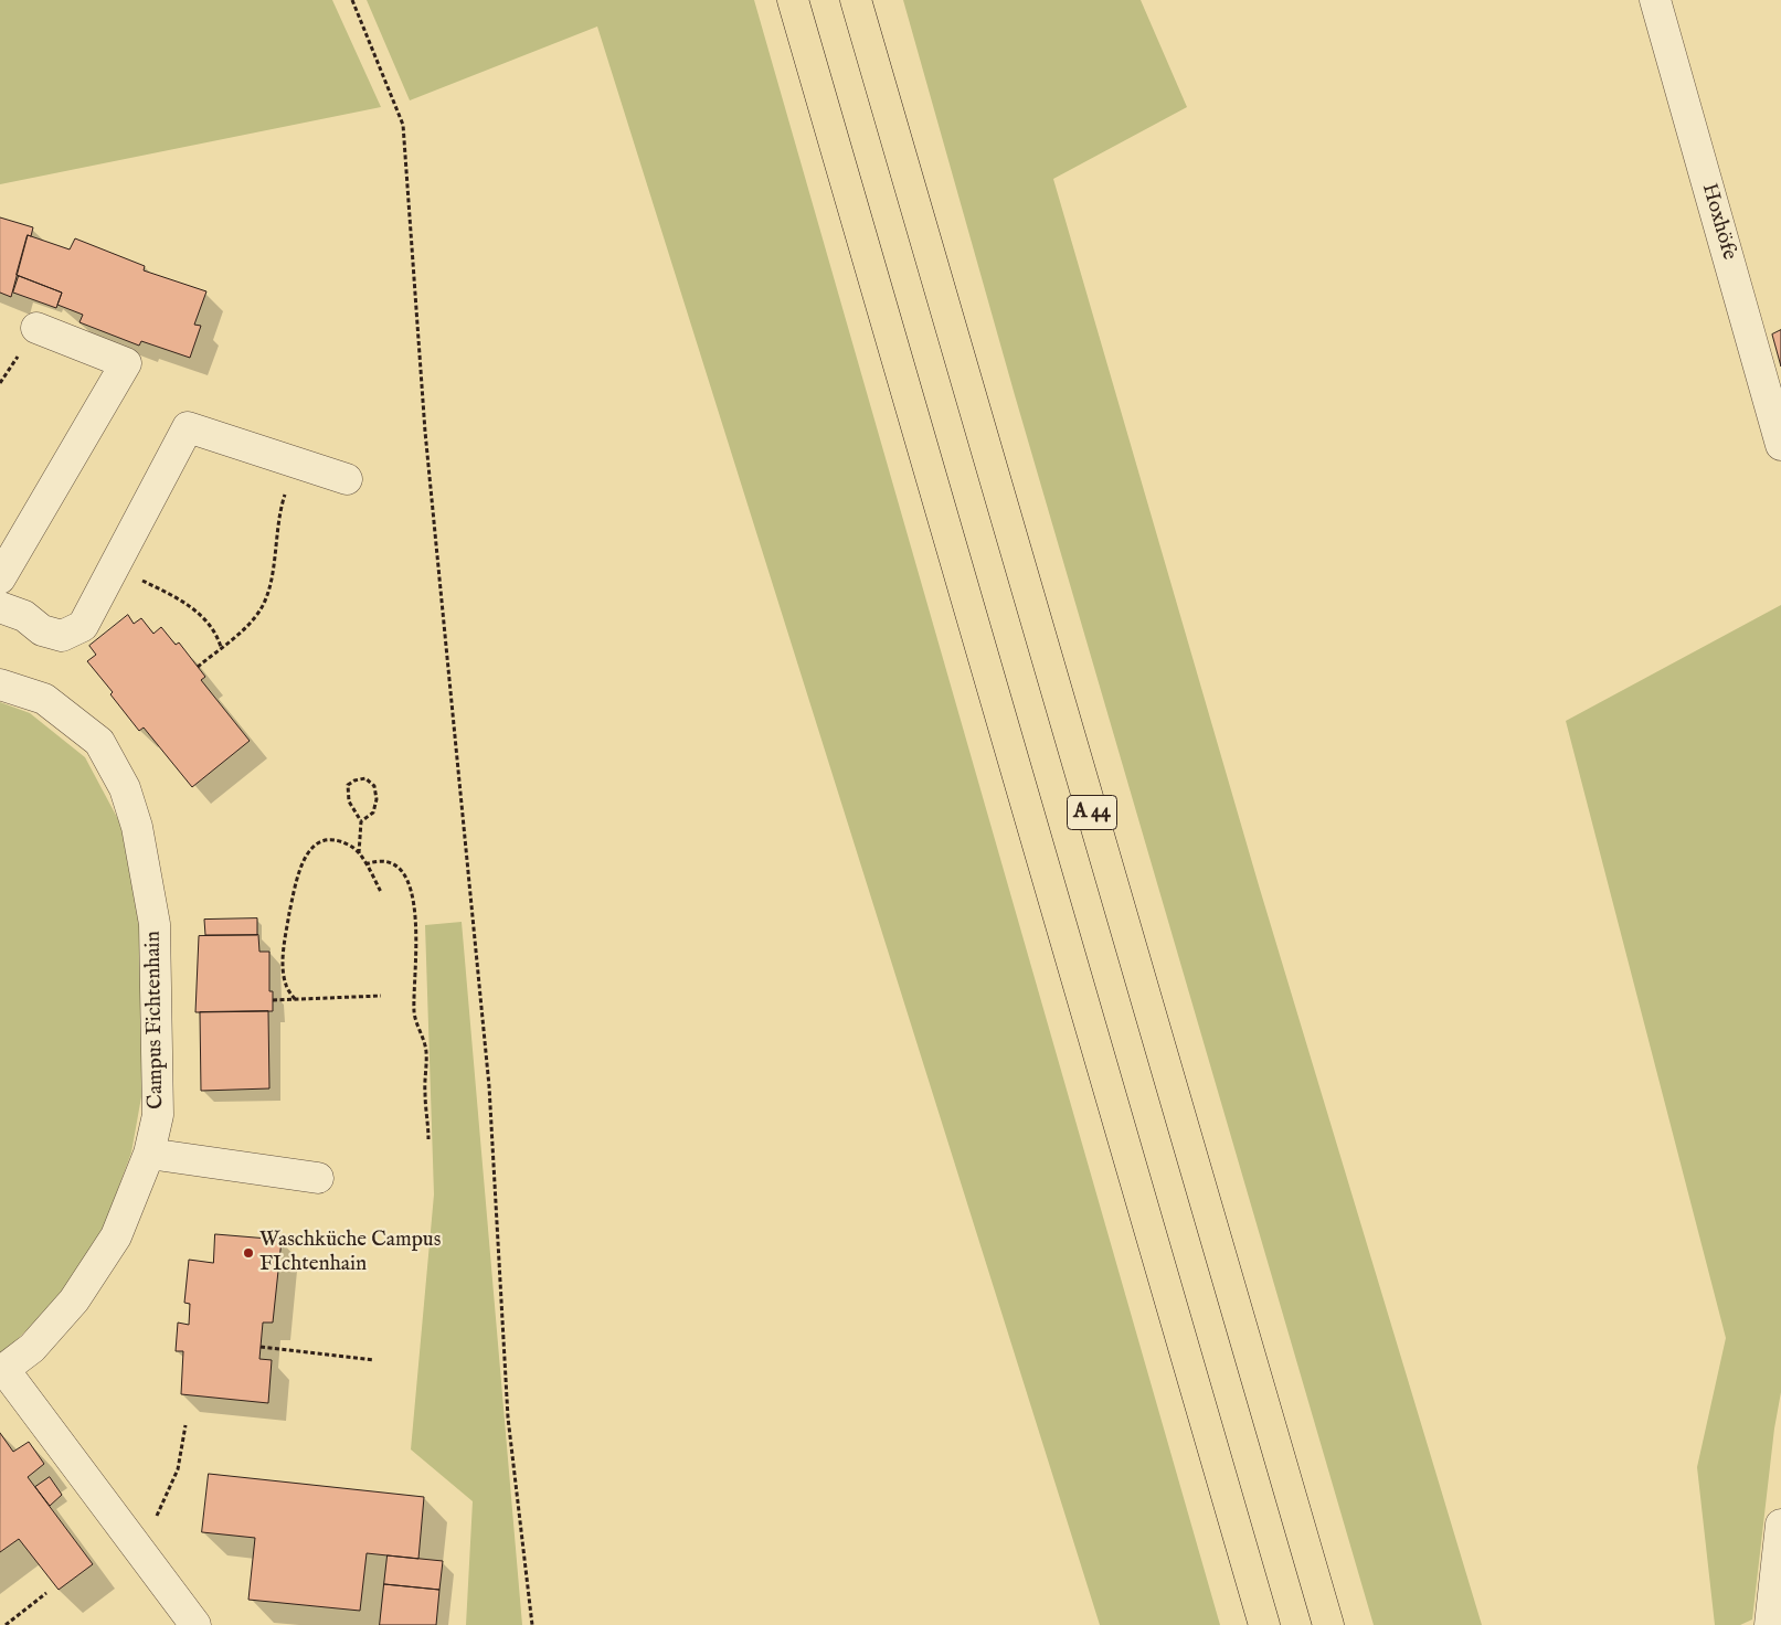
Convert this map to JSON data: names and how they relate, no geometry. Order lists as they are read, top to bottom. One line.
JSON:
{"streets":{"highway":["A 44"],"street":["Hoxhöfe","Campus Fichtenhain"]},"places":["Waschküche Campus FIchtenhain"]}
